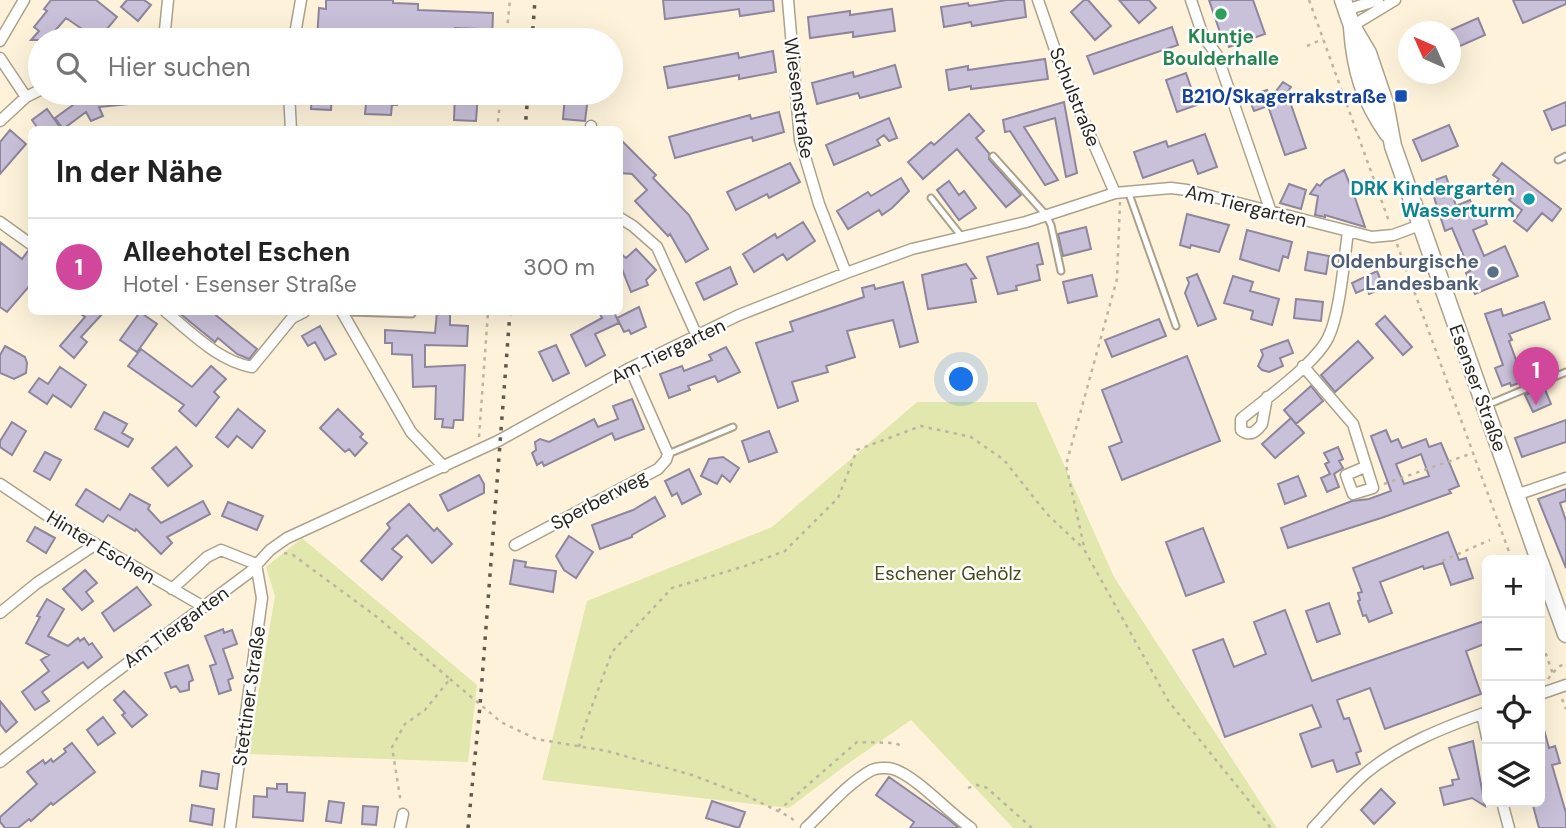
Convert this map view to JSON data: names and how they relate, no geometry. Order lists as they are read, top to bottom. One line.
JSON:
{"streets":{"main road":["Esenser Straße"],"street":["Schulstraße","Wiesenstraße","Am Tiergarten","Sperberweg","Hinter Eschen","Stettiner Straße"]},"crossings":[["Schulstraße","Am Tiergarten"],["Wiesenstraße","Am Tiergarten"],["Am Tiergarten","Esenser Straße"],["Am Tiergarten","Hinter Eschen"],["Am Tiergarten","Stettiner Straße"]],"parks":["Eschener Gehölz"],"places":{"other":["Kluntje Boulderhalle","DRK Kindergarten Wasserturm","Oldenburgische Landesbank"],"transit":["B210/Skagerrakstraße"]},"north":"top left","page":{"search":"Hier suchen","heading":"In der Nähe","list":[{"mark":"1","name":"Alleehotel Eschen","note":"Hotel · Esenser Straße","value":"300 m"}],"pins":"1","map_buttons":["+","−"]}}
